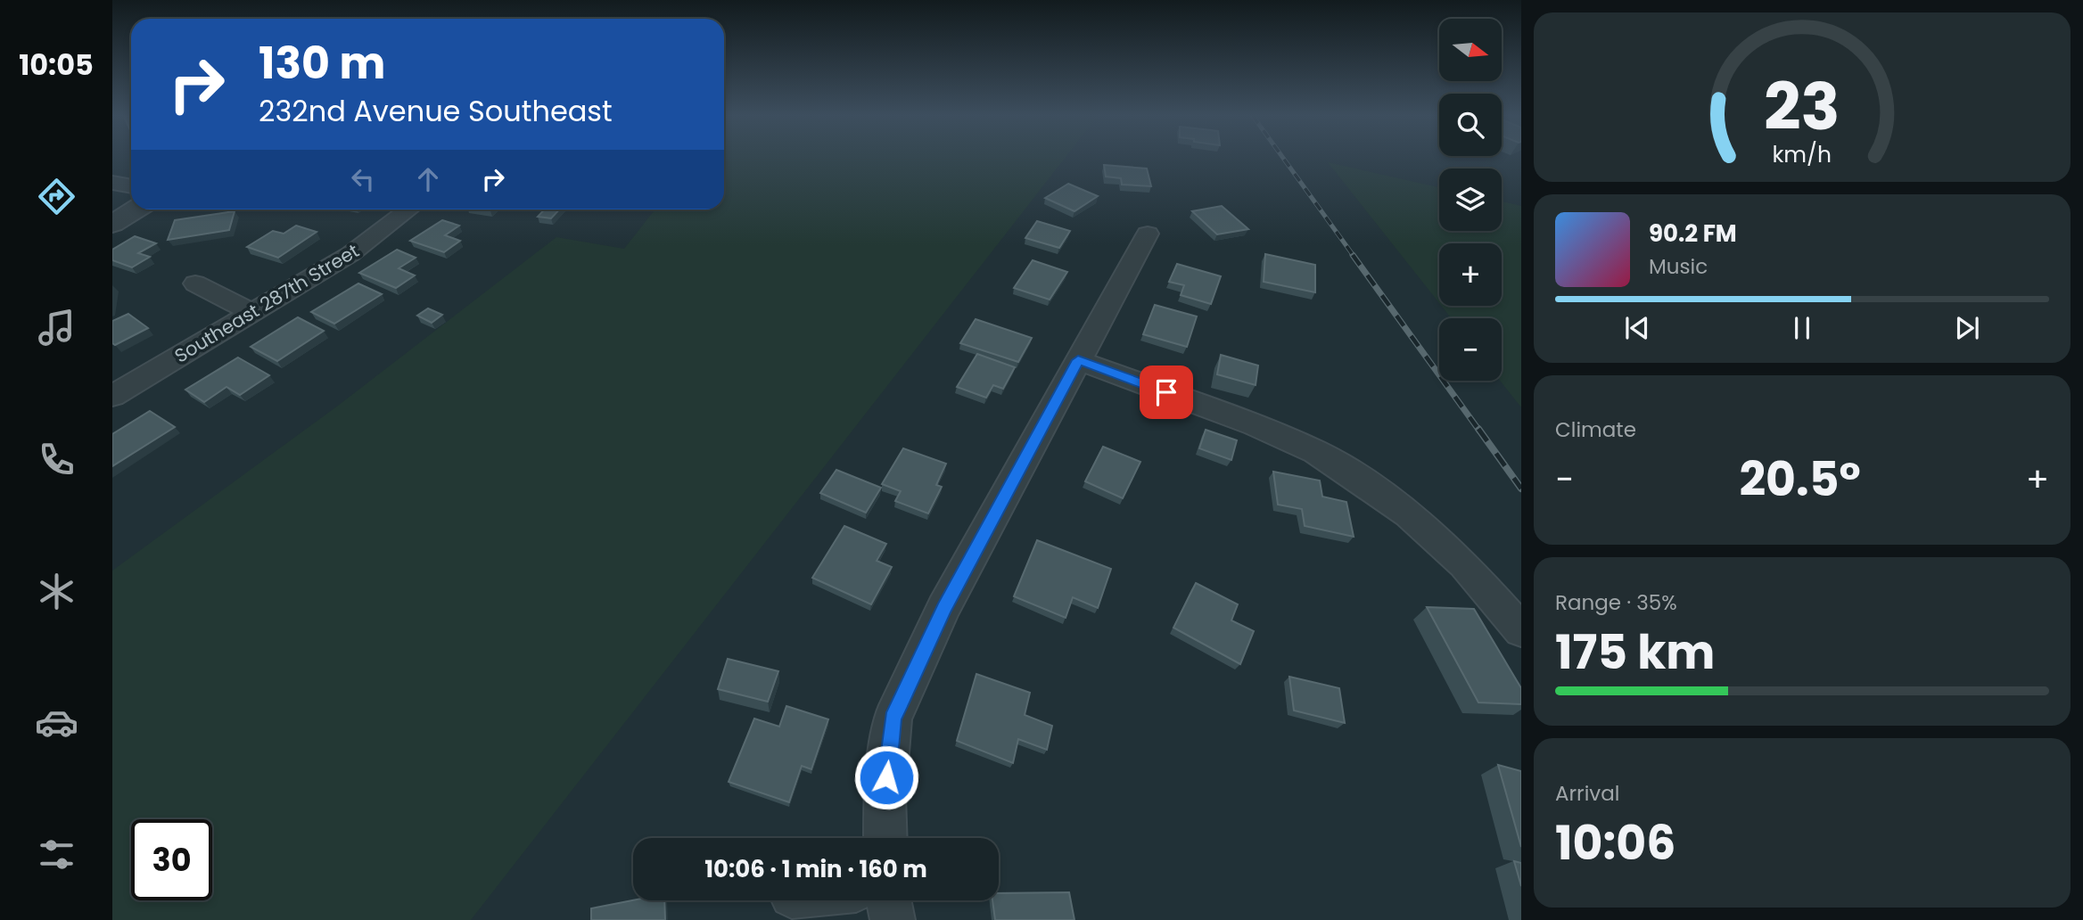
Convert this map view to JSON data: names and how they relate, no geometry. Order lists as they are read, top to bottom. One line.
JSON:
{"streets":{"street":["Southeast 287th Street"]},"north":"right","page":{"tabs":"10:05","map_buttons":["+","−"],"turn":["130 m","232nd Avenue Southeast"],"song":["90.2 FM","Music"],"tile":["Climate",["Range · 35%","175 km"],["Arrival","10:06"]],"heat":["−","20.5°","+"],"limit":"30","trip":"10:06 · 1 min · 160 m","gauge":["23","km/h"]}}
